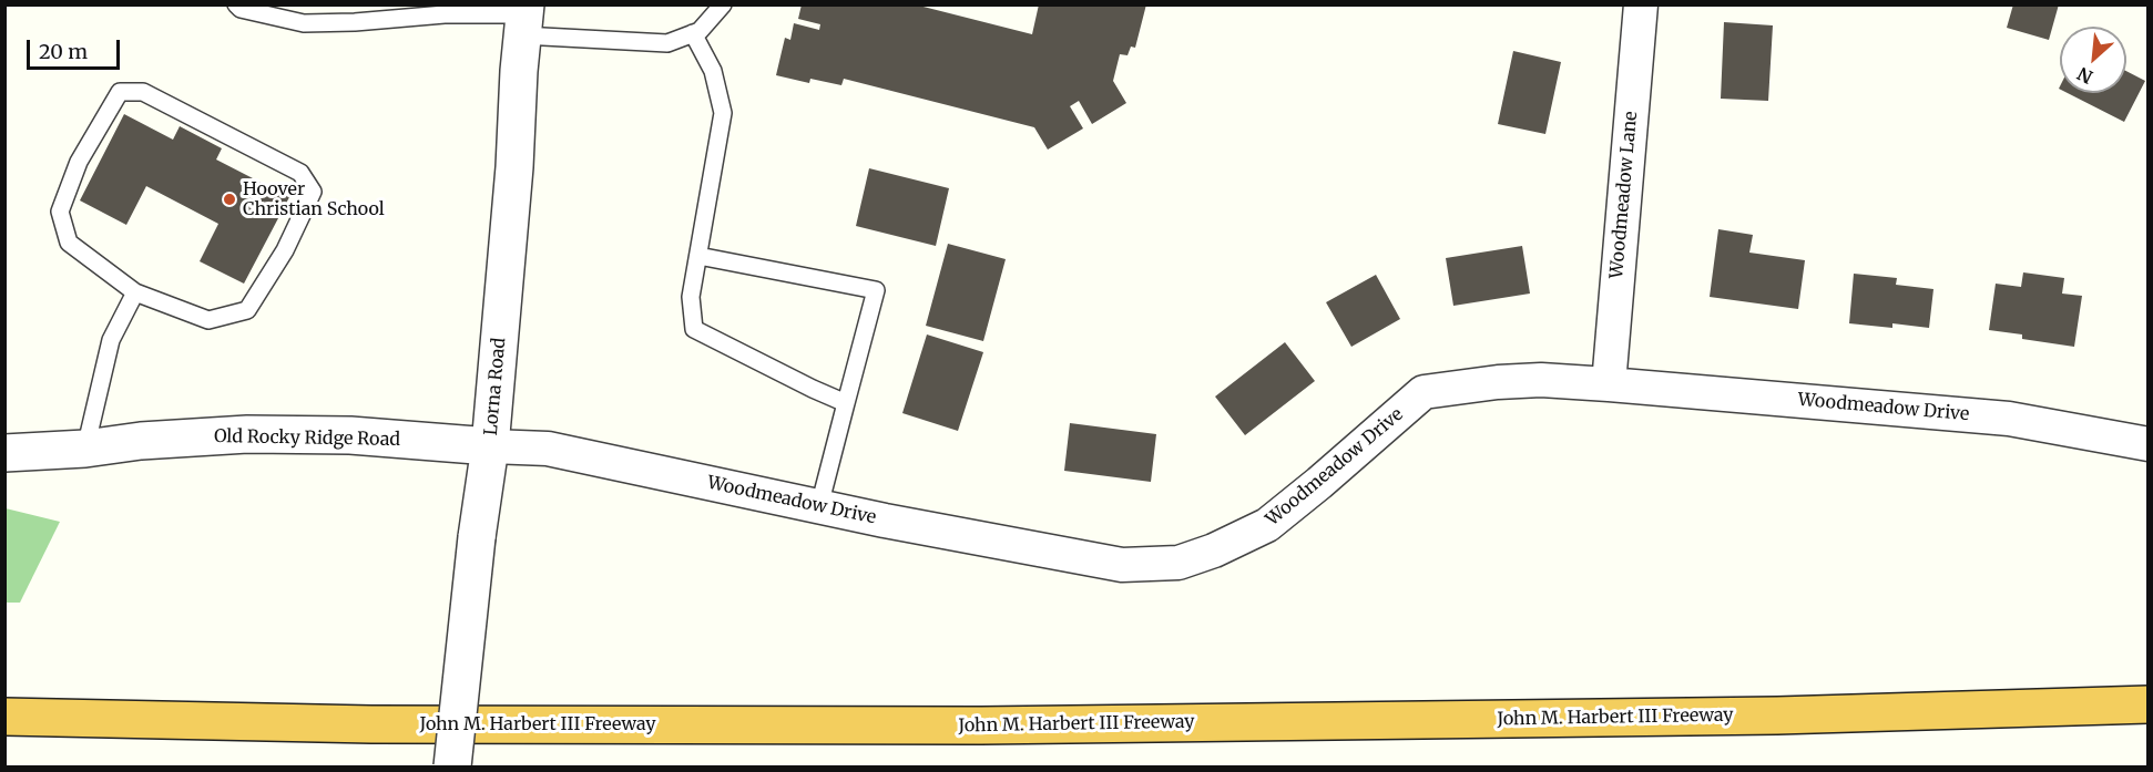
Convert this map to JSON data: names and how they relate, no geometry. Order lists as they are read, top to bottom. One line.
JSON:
{"streets":{"highway":["John M. Harbert III Freeway"],"street":["Woodmeadow Lane","Lorna Road","Woodmeadow Drive","Old Rocky Ridge Road"]},"crossings":[["Woodmeadow Lane","Woodmeadow Drive"],["Lorna Road","Woodmeadow Drive"],["Lorna Road","Old Rocky Ridge Road"],["Woodmeadow Drive","Old Rocky Ridge Road"]],"places":["Hoover Christian School"],"scale_bar":"20 m","north":"bottom left"}
